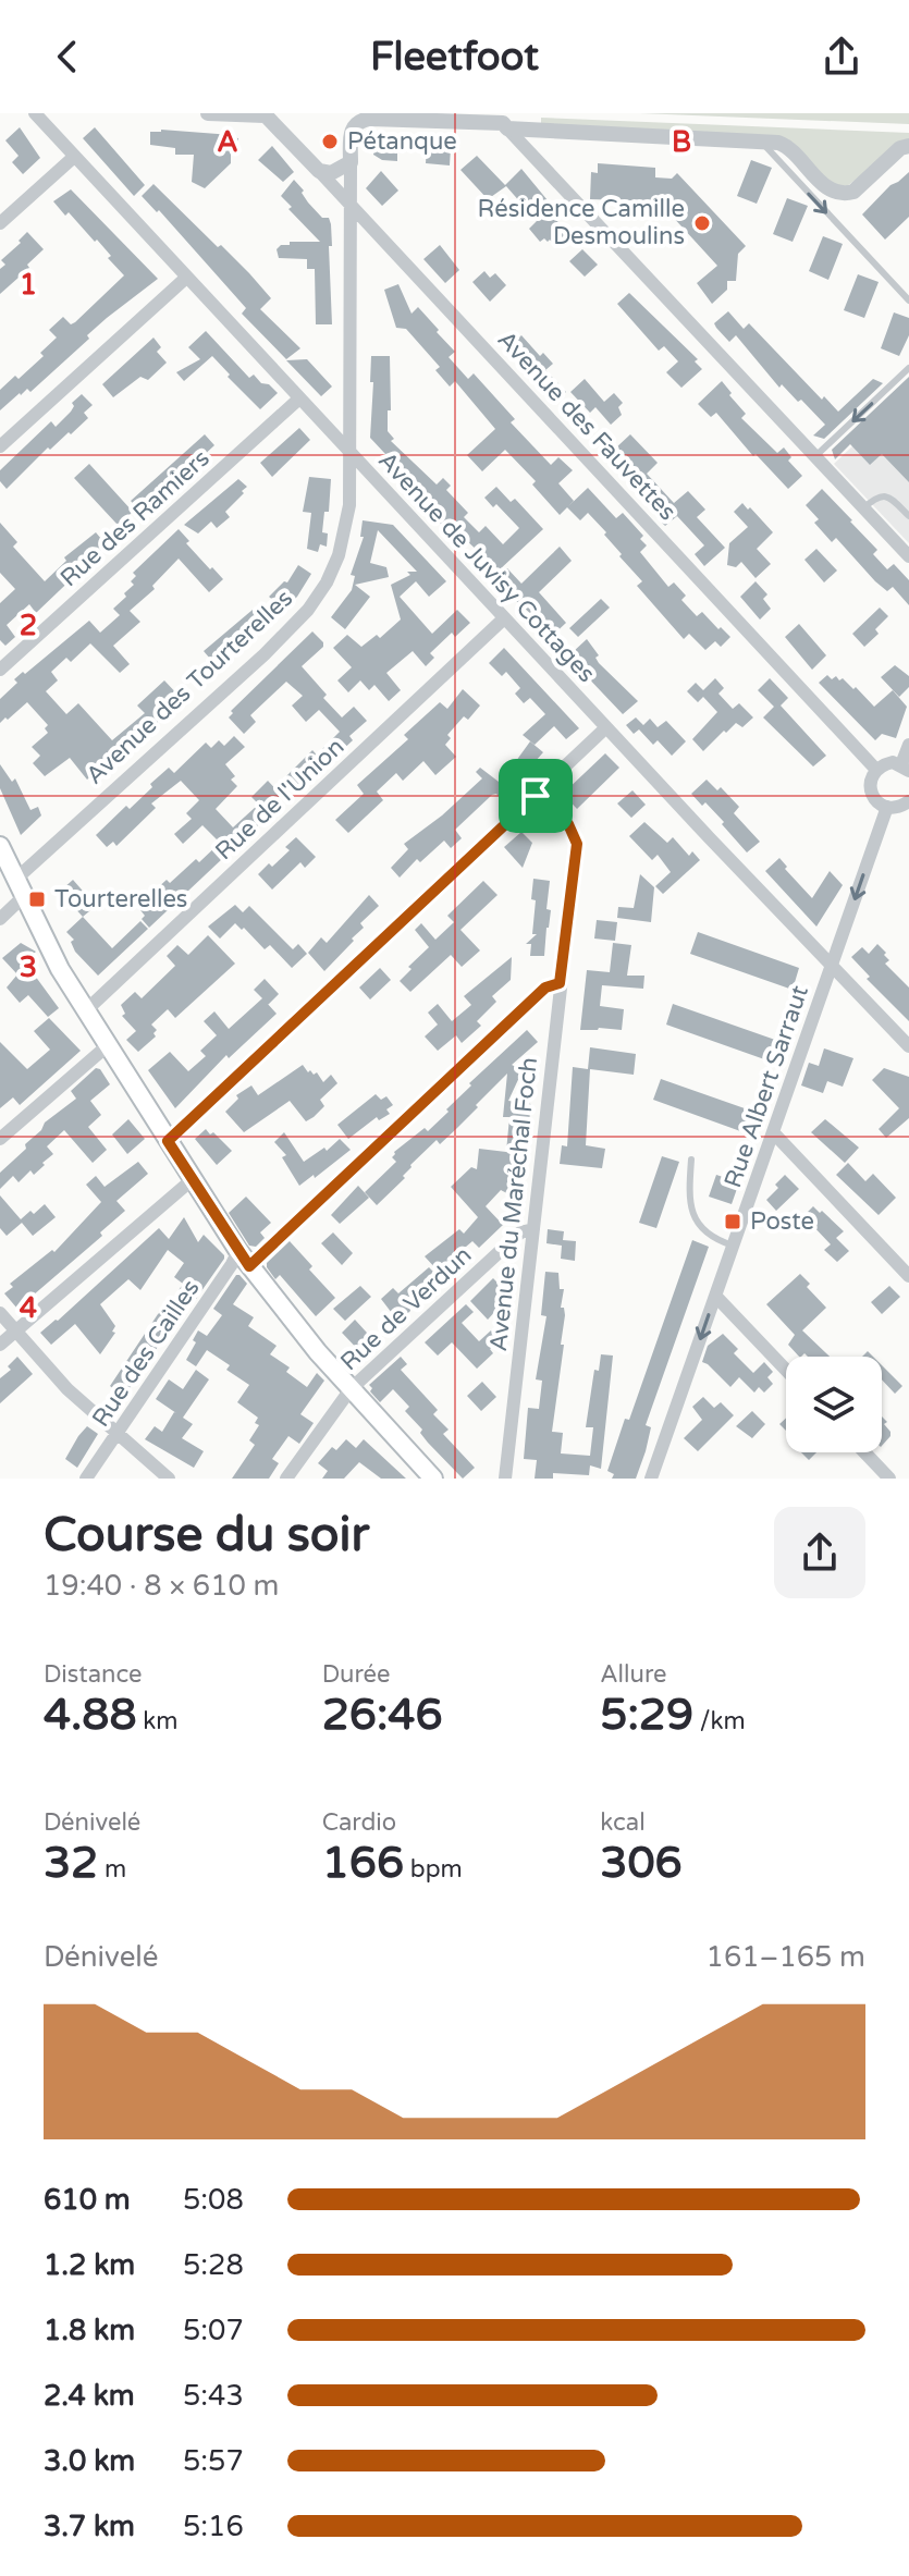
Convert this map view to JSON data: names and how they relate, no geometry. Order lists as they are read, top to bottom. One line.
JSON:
{"streets":{"street":["Avenue des Fauvettes","Rue des Ramiers","Avenue de Juvisy Cottages","Avenue des Tourterelles","Rue de l'Union","Rue Albert Sarraut","Avenue du Maréchal Foch","Rue de Verdun","Rue des Cailles"]},"crossings":[["Avenue des Fauvettes","Avenue des Tourterelles"],["Rue des Ramiers","Avenue de Juvisy Cottages"],["Avenue de Juvisy Cottages","Avenue des Tourterelles"],["Avenue de Juvisy Cottages","Rue de l'Union"],["Avenue de Juvisy Cottages","Rue Albert Sarraut"],["Avenue du Maréchal Foch","Rue de Verdun"],["Avenue du Maréchal Foch","Rue des Cailles"]],"one_way":["Rue Albert Sarraut"],"places":{"other":["Pétanque","Résidence Camille Desmoulins"],"transit":["Tourterelles","Poste"]},"page":{"header":"Fleetfoot","heading":["Course du soir","19:40 · 8 × 610 m"],"stats":[["Distance","4.88 km"],["Durée","26:46"],["Allure","5:29 /km"],["Dénivelé","32 m"],["Cardio","166 bpm"],["kcal","306"]],"chart":["Dénivelé","161–165 m"],"list":[{"name":"610 m","note":"5:08"},{"name":"1.2 km","note":"5:28"},{"name":"1.8 km","note":"5:07"},{"name":"2.4 km","note":"5:43"},{"name":"3.0 km","note":"5:57"},{"name":"3.7 km","note":"5:16"}]},"grid":{"columns":["A","B"],"rows":["1","2","3","4"]}}
